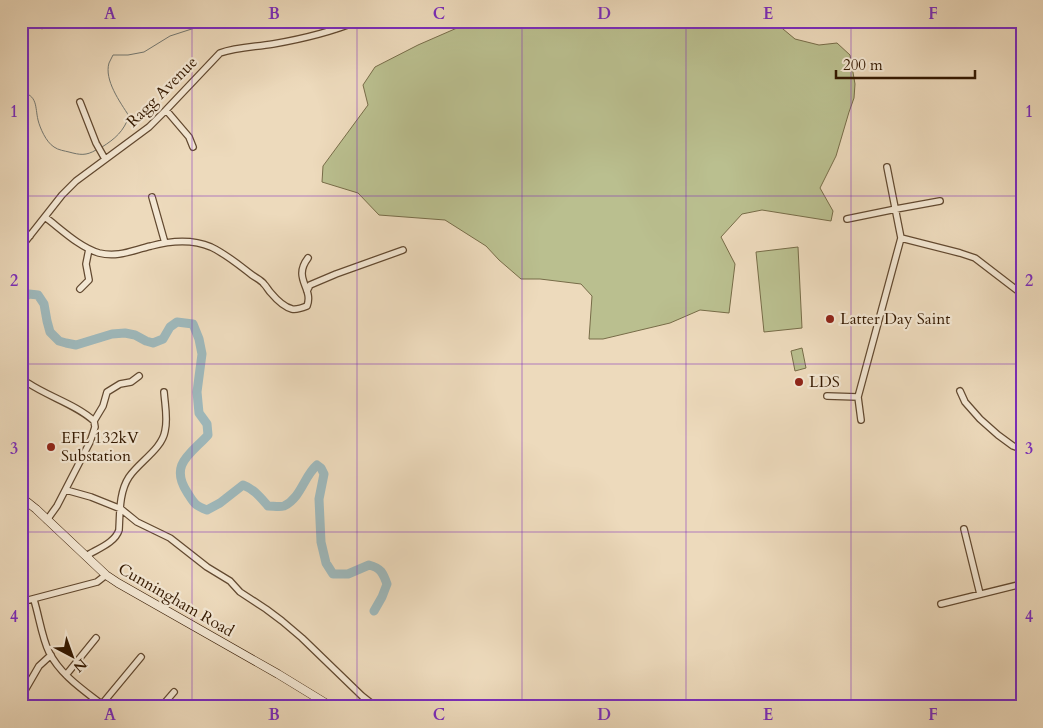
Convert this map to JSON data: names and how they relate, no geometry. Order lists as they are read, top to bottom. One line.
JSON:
{"streets":{"main road":["Cunningham Road"],"street":["Ragg Avenue"]},"places":["Latter Day Saint","LDS","EFL 132kV Substation"],"scale_bar":"200 m","north":"bottom right","grid":{"columns":["A","B","C","D","E","F"],"rows":["1","2","3","4"]}}
